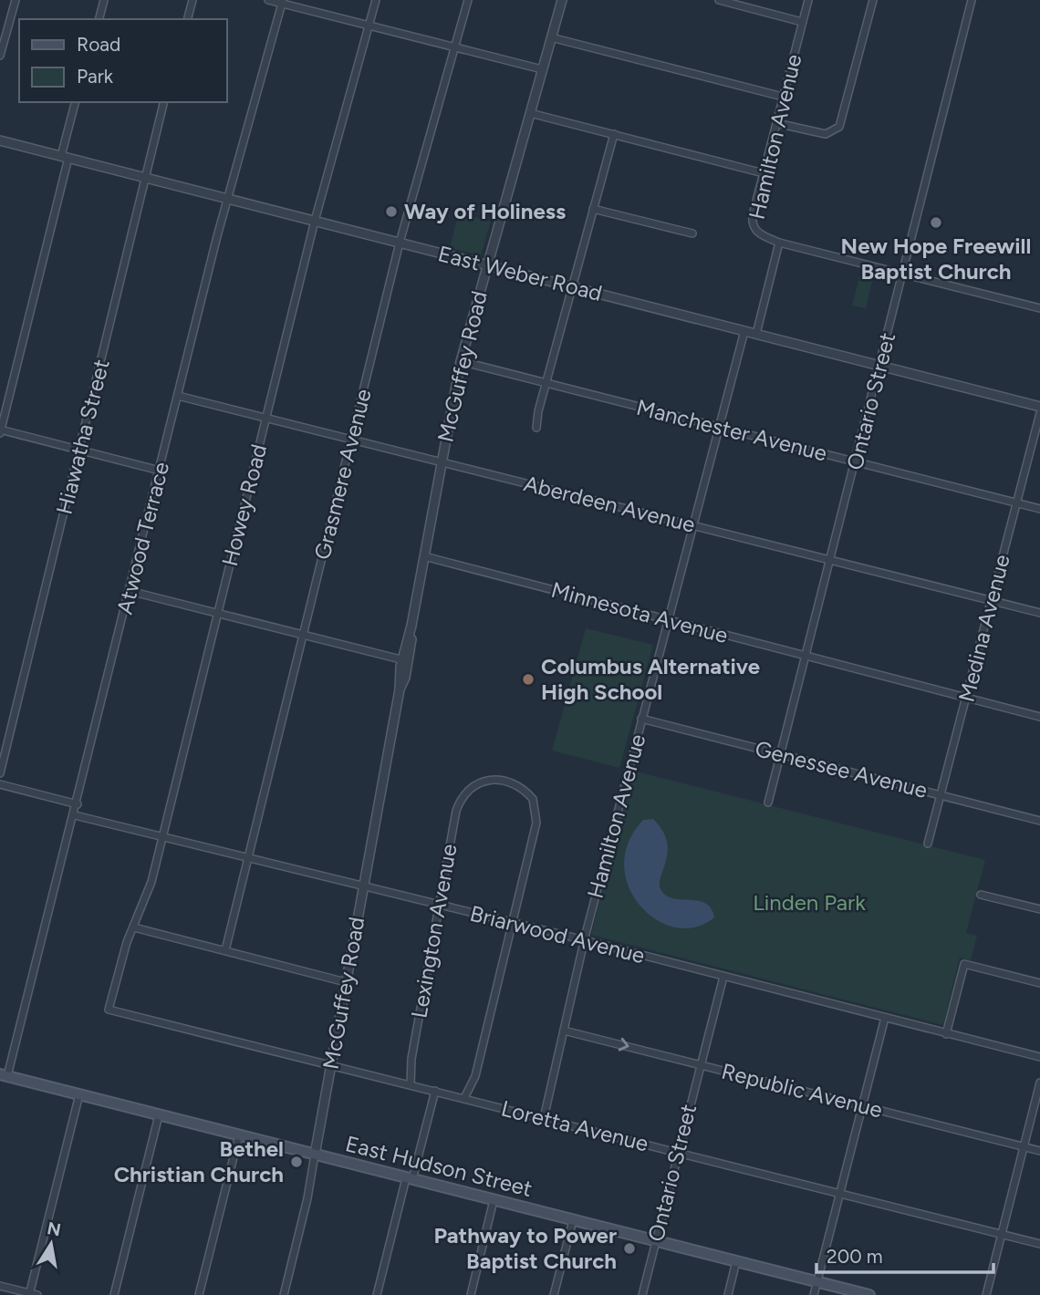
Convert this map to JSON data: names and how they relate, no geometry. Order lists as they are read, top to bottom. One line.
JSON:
{"streets":{"main road":["East Hudson Street"],"street":["Hamilton Avenue","East Weber Road","McGuffey Road","Ontario Street","Manchester Avenue","Hiawatha Street","Grasmere Avenue","Aberdeen Avenue","Howey Road","Atwood Terrace","Minnesota Avenue","Medina Avenue","Genessee Avenue","Lexington Avenue","Briarwood Avenue","Republic Avenue","Loretta Avenue"]},"crossings":[["Hamilton Avenue","East Weber Road"],["Hamilton Avenue","Manchester Avenue"],["Hamilton Avenue","Aberdeen Avenue"],["Hamilton Avenue","Minnesota Avenue"],["Hamilton Avenue","Genessee Avenue"],["Hamilton Avenue","Briarwood Avenue"],["Hamilton Avenue","Republic Avenue"],["Hamilton Avenue","Loretta Avenue"],["East Weber Road","McGuffey Road"],["East Weber Road","Ontario Street"],["East Weber Road","Hiawatha Street"],["East Weber Road","Grasmere Avenue"],["East Weber Road","Howey Road"],["East Weber Road","Atwood Terrace"],["McGuffey Road","Manchester Avenue"],["McGuffey Road","Aberdeen Avenue"],["McGuffey Road","Minnesota Avenue"],["McGuffey Road","Briarwood Avenue"],["McGuffey Road","Loretta Avenue"],["McGuffey Road","East Hudson Street"],["Ontario Street","Manchester Avenue"],["Ontario Street","Aberdeen Avenue"],["Ontario Street","Minnesota Avenue"],["Ontario Street","Genessee Avenue"],["Ontario Street","Briarwood Avenue"],["Ontario Street","Republic Avenue"],["Ontario Street","Loretta Avenue"],["Ontario Street","East Hudson Street"],["Manchester Avenue","Medina Avenue"],["Grasmere Avenue","Aberdeen Avenue"],["Grasmere Avenue","Briarwood Avenue"],["Aberdeen Avenue","Howey Road"],["Aberdeen Avenue","Atwood Terrace"],["Aberdeen Avenue","Medina Avenue"],["Howey Road","Briarwood Avenue"],["Howey Road","Loretta Avenue"],["Atwood Terrace","Briarwood Avenue"],["Atwood Terrace","East Hudson Street"],["Minnesota Avenue","Medina Avenue"],["Medina Avenue","Genessee Avenue"],["Lexington Avenue","Briarwood Avenue"],["Lexington Avenue","Loretta Avenue"]],"parks":["Linden Park"],"places":["Way of Holiness","New Hope Freewill Baptist Church","Columbus Alternative High School","Bethel Christian Church","Pathway to Power Baptist Church"],"legend":["Road","Park"],"scale_bar":"200 m","north":"top"}
